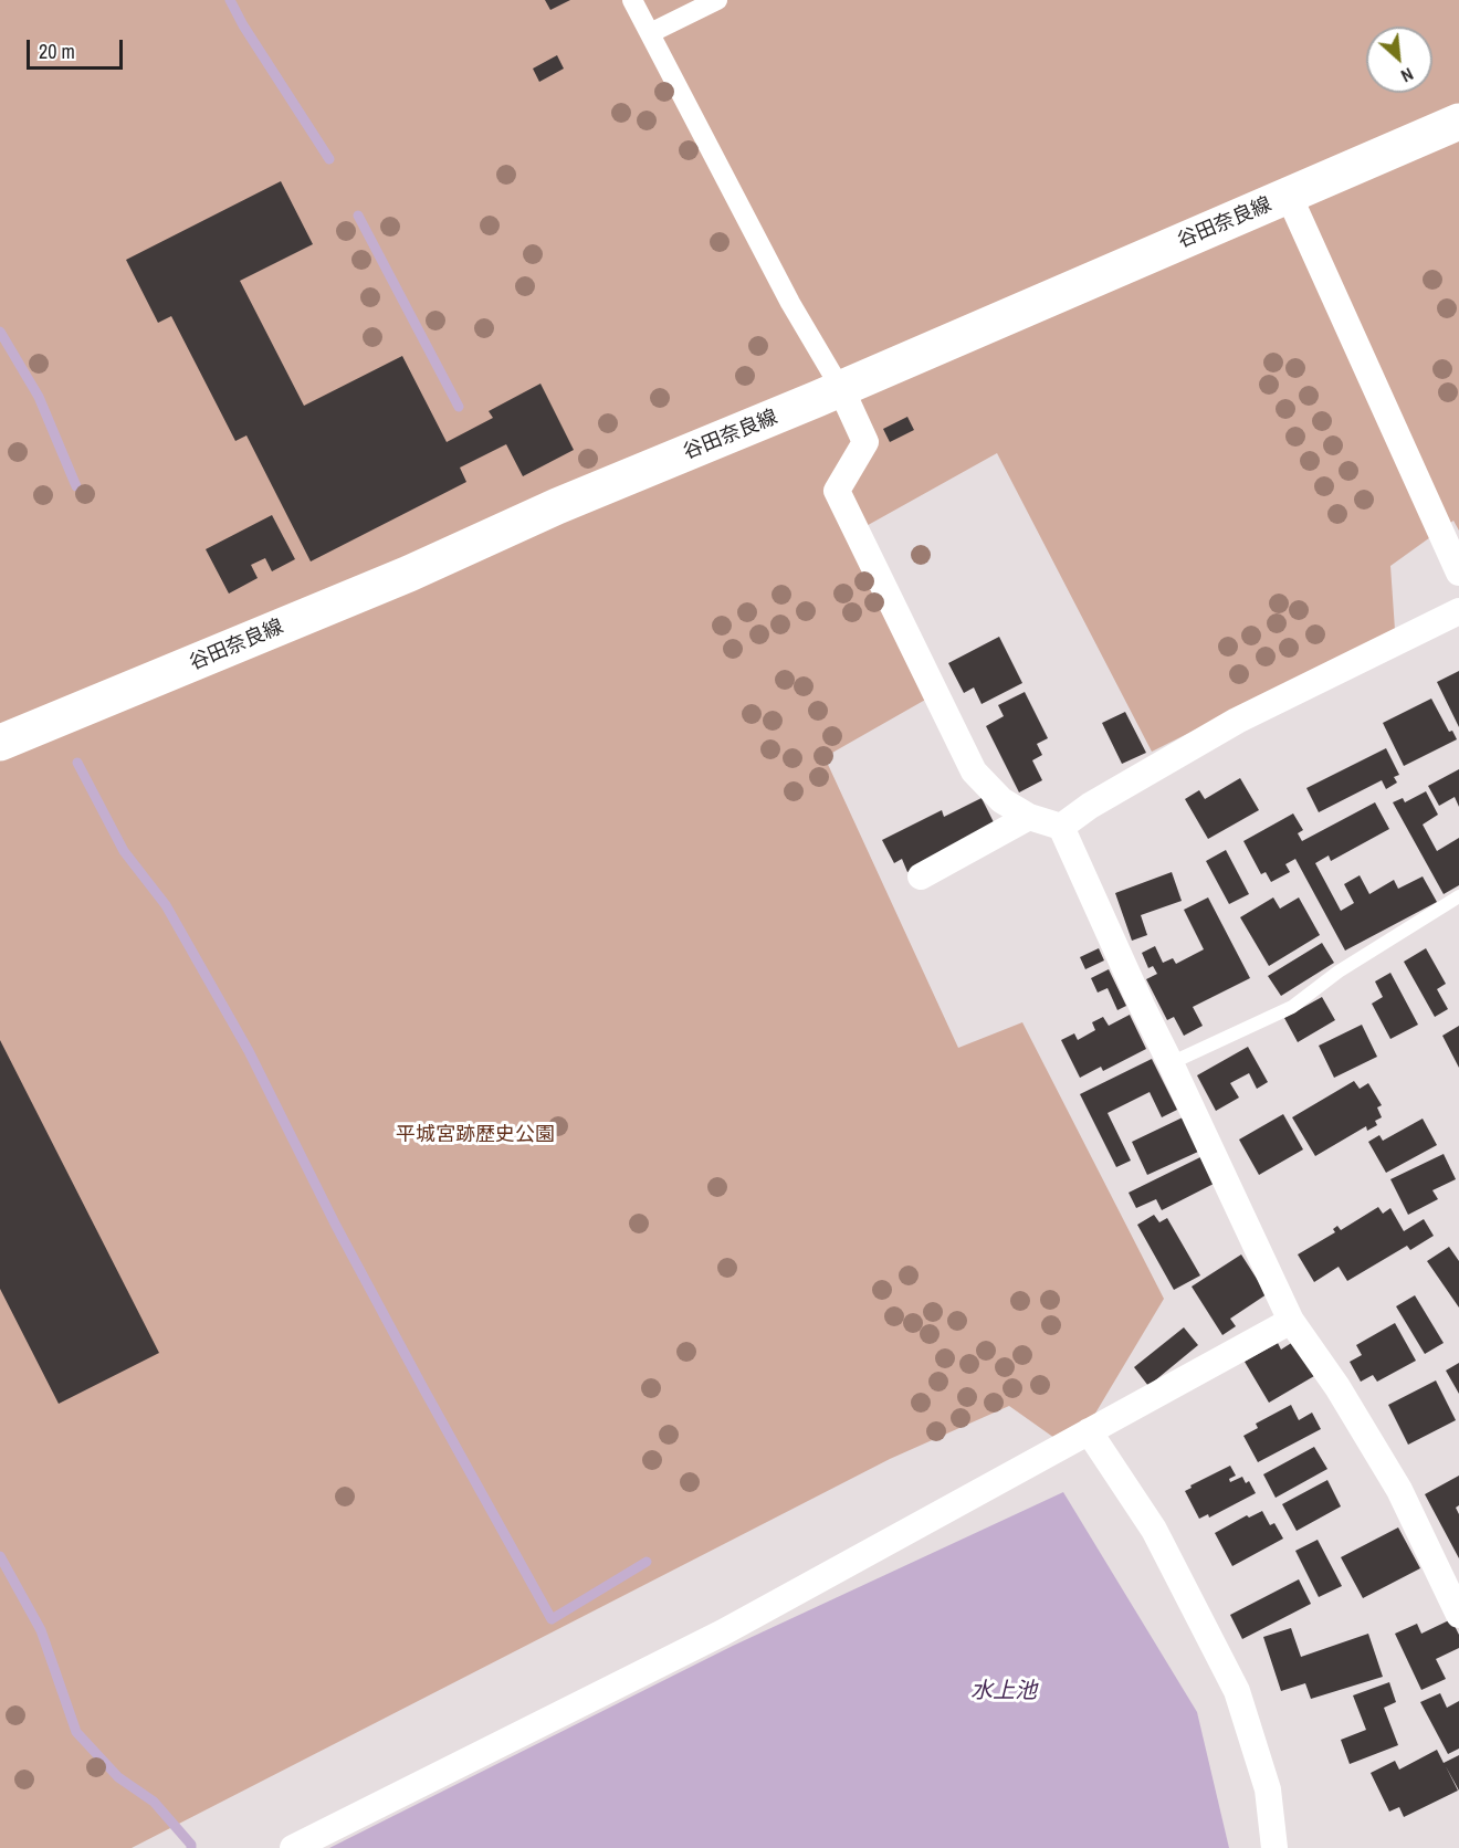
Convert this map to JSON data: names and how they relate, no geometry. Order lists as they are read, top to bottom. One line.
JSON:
{"streets":{"main road":["谷田奈良線"]},"water":["水上池"],"parks":["平城宮跡歴史公園"],"scale_bar":"20 m","north":"bottom right"}
